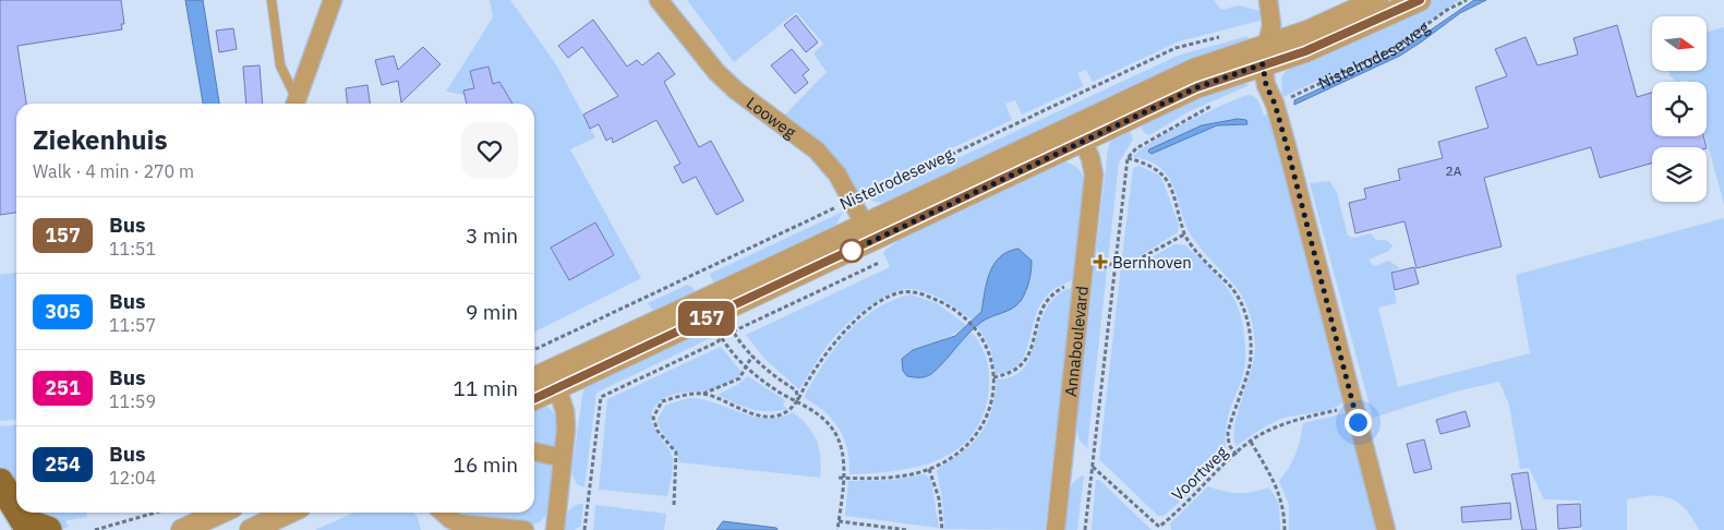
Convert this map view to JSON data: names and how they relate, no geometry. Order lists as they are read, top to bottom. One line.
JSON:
{"streets":{"street":["Nistelrodeseweg","Looweg","Annaboulevard"],"path":["Voortweg"]},"crossings":[["Nistelrodeseweg","Looweg"],["Nistelrodeseweg","Annaboulevard"],["Annaboulevard","Voortweg"]],"places":{"health":["Bernhoven"]},"lines":["bus line 157"],"house_numbers":["2A"],"north":"right","page":{"on_map":"157","heading":["Ziekenhuis","Walk · 4 min · 270 m"],"list":[{"mark":"157","name":"Bus","note":"11:51","value":"3 min"},{"mark":"305","name":"Bus","note":"11:57","value":"9 min"},{"mark":"251","name":"Bus","note":"11:59","value":"11 min"},{"mark":"254","name":"Bus","note":"12:04","value":"16 min"}]}}
